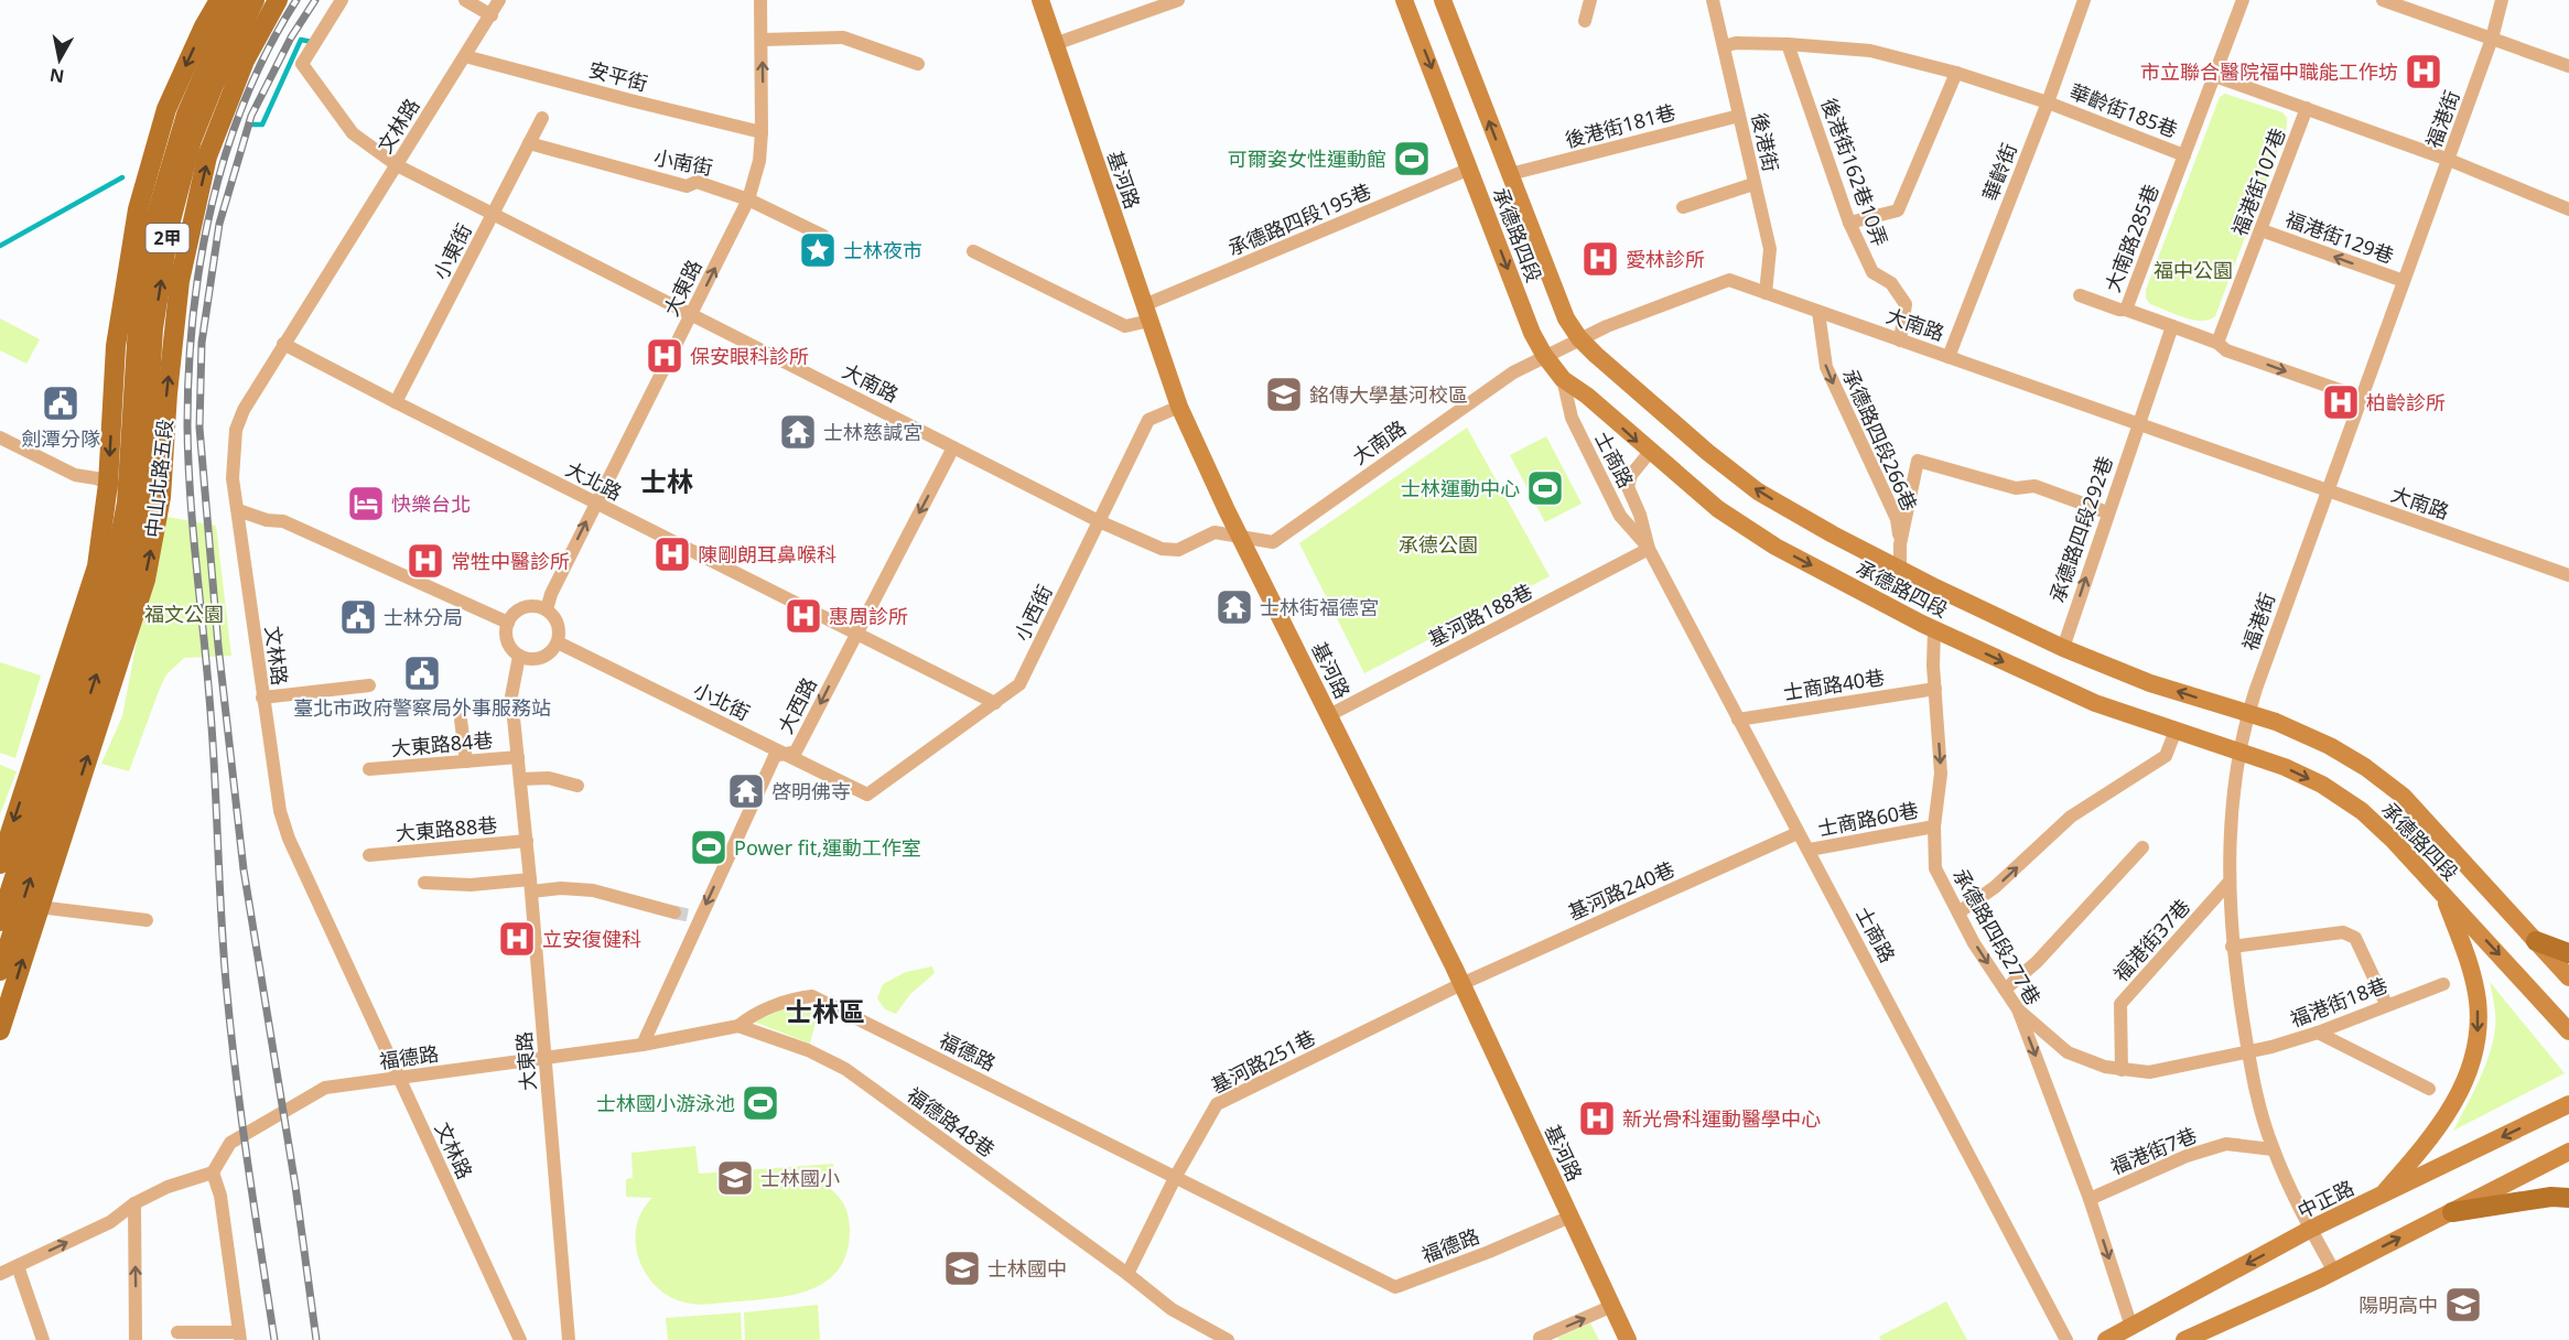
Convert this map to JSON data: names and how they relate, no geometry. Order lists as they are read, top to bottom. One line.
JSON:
{"streets":{"main road":["基河路","承德路四段","2甲","中山北路五段","中正路"],"street":["安平街","華齡街185巷","福港街","文林路","後港街181巷","後港街","小南街","後港街162巷10弄","華齡街","福港街107巷","承德路四段195巷","福港街129巷","大南路285巷","小東街","大東路","大南路","承德路四段266巷","士商路","大北路","承德路四段292巷","小西街","基河路188巷","士商路40巷","小北街","大西路","大東路84巷","士商路60巷","大東路88巷","基河路240巷","承德路四段277巷","福港街37巷","福港街18巷","福德路","基河路251巷","福德路48巷","福港街7巷"]},"crossings":[["安平街","文林路"],["安平街","大東路"],["華齡街185巷","後港街"],["華齡街185巷","後港街162巷10弄"],["華齡街185巷","華齡街"],["華齡街185巷","大南路285巷"],["福港街","承德路四段"],["福港街","福港街129巷"],["福港街","大南路"],["福港街","福港街37巷"],["福港街","福港街18巷"],["福港街","福港街7巷"],["福港街","中正路"],["文林路","大南路"],["文林路","大北路"],["文林路","福德路"],["後港街181巷","後港街"],["後港街181巷","承德路四段"],["後港街","大南路"],["小南街","小東街"],["小南街","大東路"],["後港街162巷10弄","大南路"],["華齡街","大南路"],["基河路","承德路四段195巷"],["基河路","大南路"],["基河路","小西街"],["基河路","基河路188巷"],["基河路","基河路240巷"],["基河路","福德路"],["基河路","基河路251巷"],["福港街107巷","福港街129巷"],["承德路四段195巷","承德路四段"],["承德路四段","大南路"],["承德路四段","士商路"],["承德路四段","承德路四段292巷"],["承德路四段","承德路四段277巷"],["小東街","大南路"],["小東街","大北路"],["大東路","大南路"],["大東路","大北路"],["大東路","小北街"],["大東路","大東路84巷"],["大東路","大東路88巷"],["大東路","福德路"],["大南路","承德路四段266巷"],["大南路","承德路四段292巷"],["大南路","小西街"],["大南路","大西路"],["士商路","基河路188巷"],["士商路","士商路40巷"],["士商路","士商路60巷"],["士商路","基河路240巷"],["大北路","小西街"],["大北路","大西路"],["小西街","小北街"],["士商路40巷","承德路四段277巷"],["小北街","大西路"],["大西路","福德路"],["士商路60巷","承德路四段277巷"],["基河路240巷","基河路251巷"],["承德路四段277巷","福港街18巷"],["承德路四段277巷","福港街7巷"],["承德路四段277巷","中正路"],["福港街37巷","福港街18巷"],["福德路","基河路251巷"],["福德路","福德路48巷"],["基河路251巷","福德路48巷"]],"one_way":["福港街129巷","承德路四段266巷","承德路四段292巷","大西路","承德路四段277巷"],"districts":["士林","士林區"],"parks":["福中公園","承德公園","福文公園"],"places":{"hospital":["市立聯合醫院福中職能工作坊","愛林診所","保安眼科診所","柏齡診所","陳剛朗耳鼻喉科","常牲中醫診所","惠周診所","立安復健科","新光骨科運動醫學中心"],"sports":["可爾姿女性運動館","士林運動中心","Power fit,運動工作室","士林國小游泳池"],"place":["士林夜市"],"school or university":["銘傳大學基河校區","士林國小","士林國中","陽明高中"],"public building":["劍潭分隊","士林分局","臺北市政府警察局外事服務站"],"temple":["士林慈諴宮","士林街福德宮","啓明佛寺"],"hotel":["快樂台北"]},"north":"bottom"}
